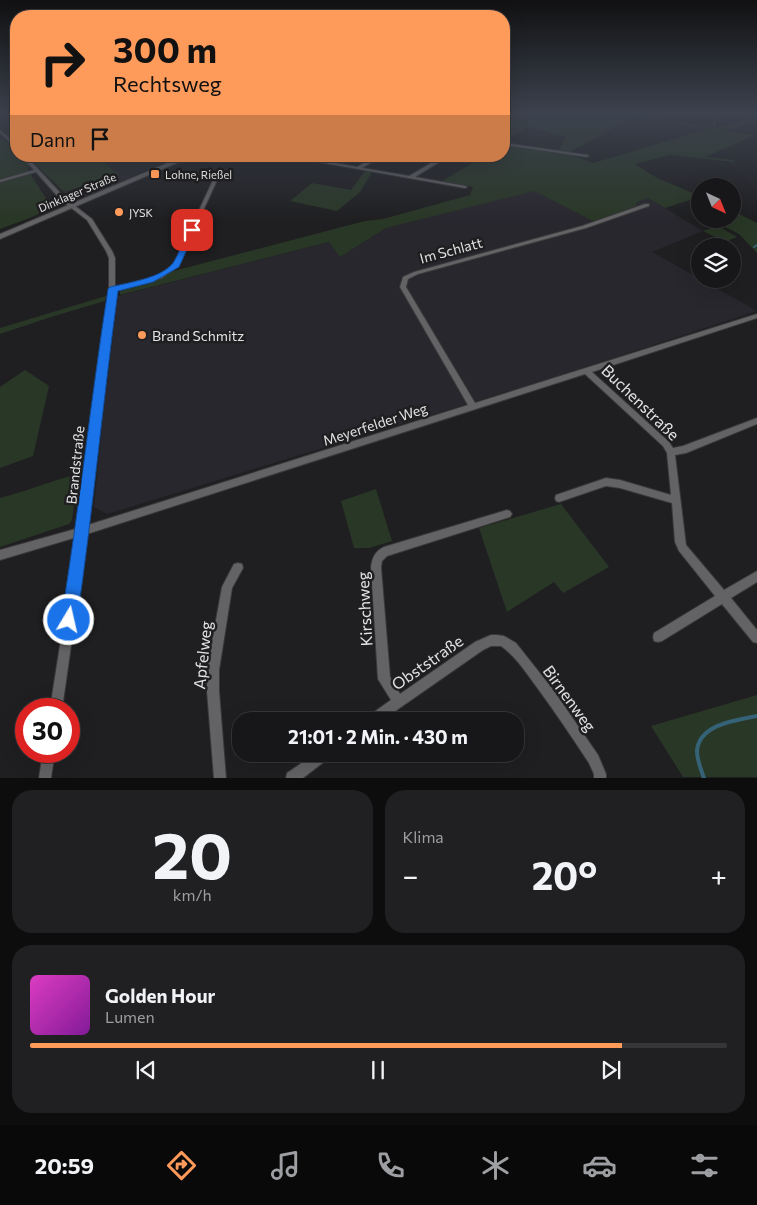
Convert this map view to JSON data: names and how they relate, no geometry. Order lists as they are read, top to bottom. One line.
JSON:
{"streets":{"main road":["Dinklager Straße"],"street":["Im Schlatt","Buchenstraße","Meyerfelder Weg","Brandstraße","Kirschweg","Apfelweg","Obststraße","Birnenweg"]},"crossings":[["Dinklager Straße","Brandstraße"],["Im Schlatt","Meyerfelder Weg"],["Buchenstraße","Meyerfelder Weg"],["Meyerfelder Weg","Brandstraße"],["Kirschweg","Obststraße"],["Obststraße","Birnenweg"]],"places":{"transit":["Lohne, Rießel"],"other":["JYSK","Brand Schmitz"]},"north":"bottom right","page":{"turn":["300 m","Rechtsweg"],"then":"Dann","limit":"30","trip":"21:01 · 2 Min. · 430 m","tile":[["20","km/h"],"Klima"],"heat":["−","20°","+"],"song":["Golden Hour","Lumen"],"tabs":"20:59"}}
